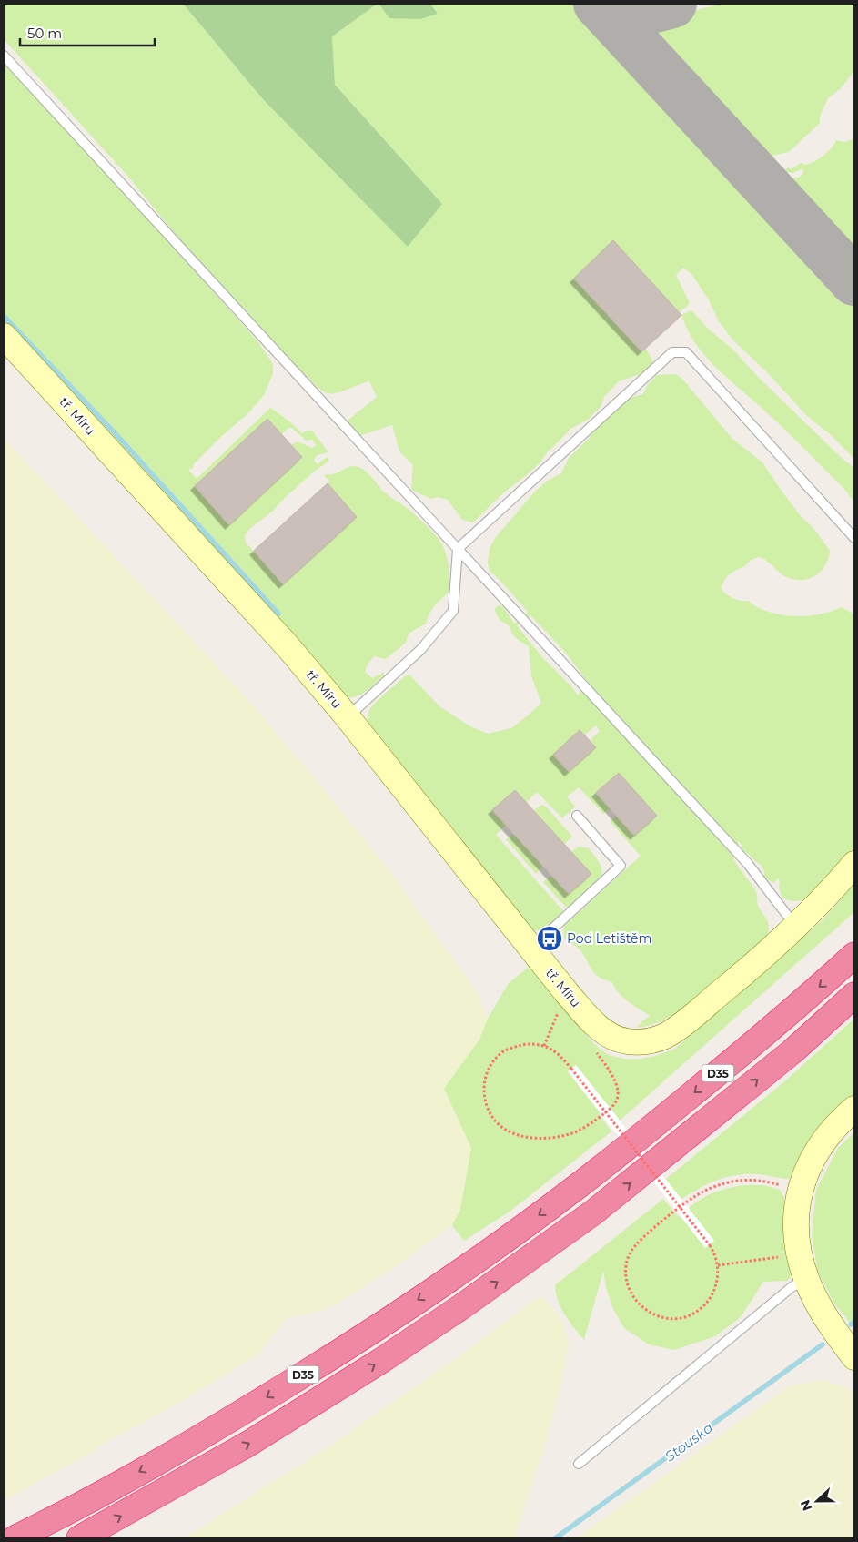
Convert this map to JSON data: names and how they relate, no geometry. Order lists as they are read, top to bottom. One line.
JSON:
{"streets":{"highway":["D35"],"main road":["tř. Míru"]},"water":["Stouska"],"places":{"bus stop":["Pod Letištěm"]},"scale_bar":"50 m","north":"left"}
